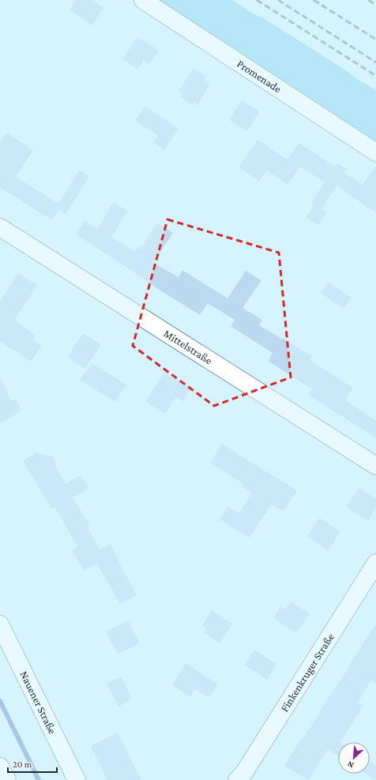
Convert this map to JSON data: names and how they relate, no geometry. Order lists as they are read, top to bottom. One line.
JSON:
{"streets":{"street":["Promenade","Mittelstraße","Finkenkruger Straße","Nauener Straße"]},"scale_bar":"20 m","north":"bottom left"}
